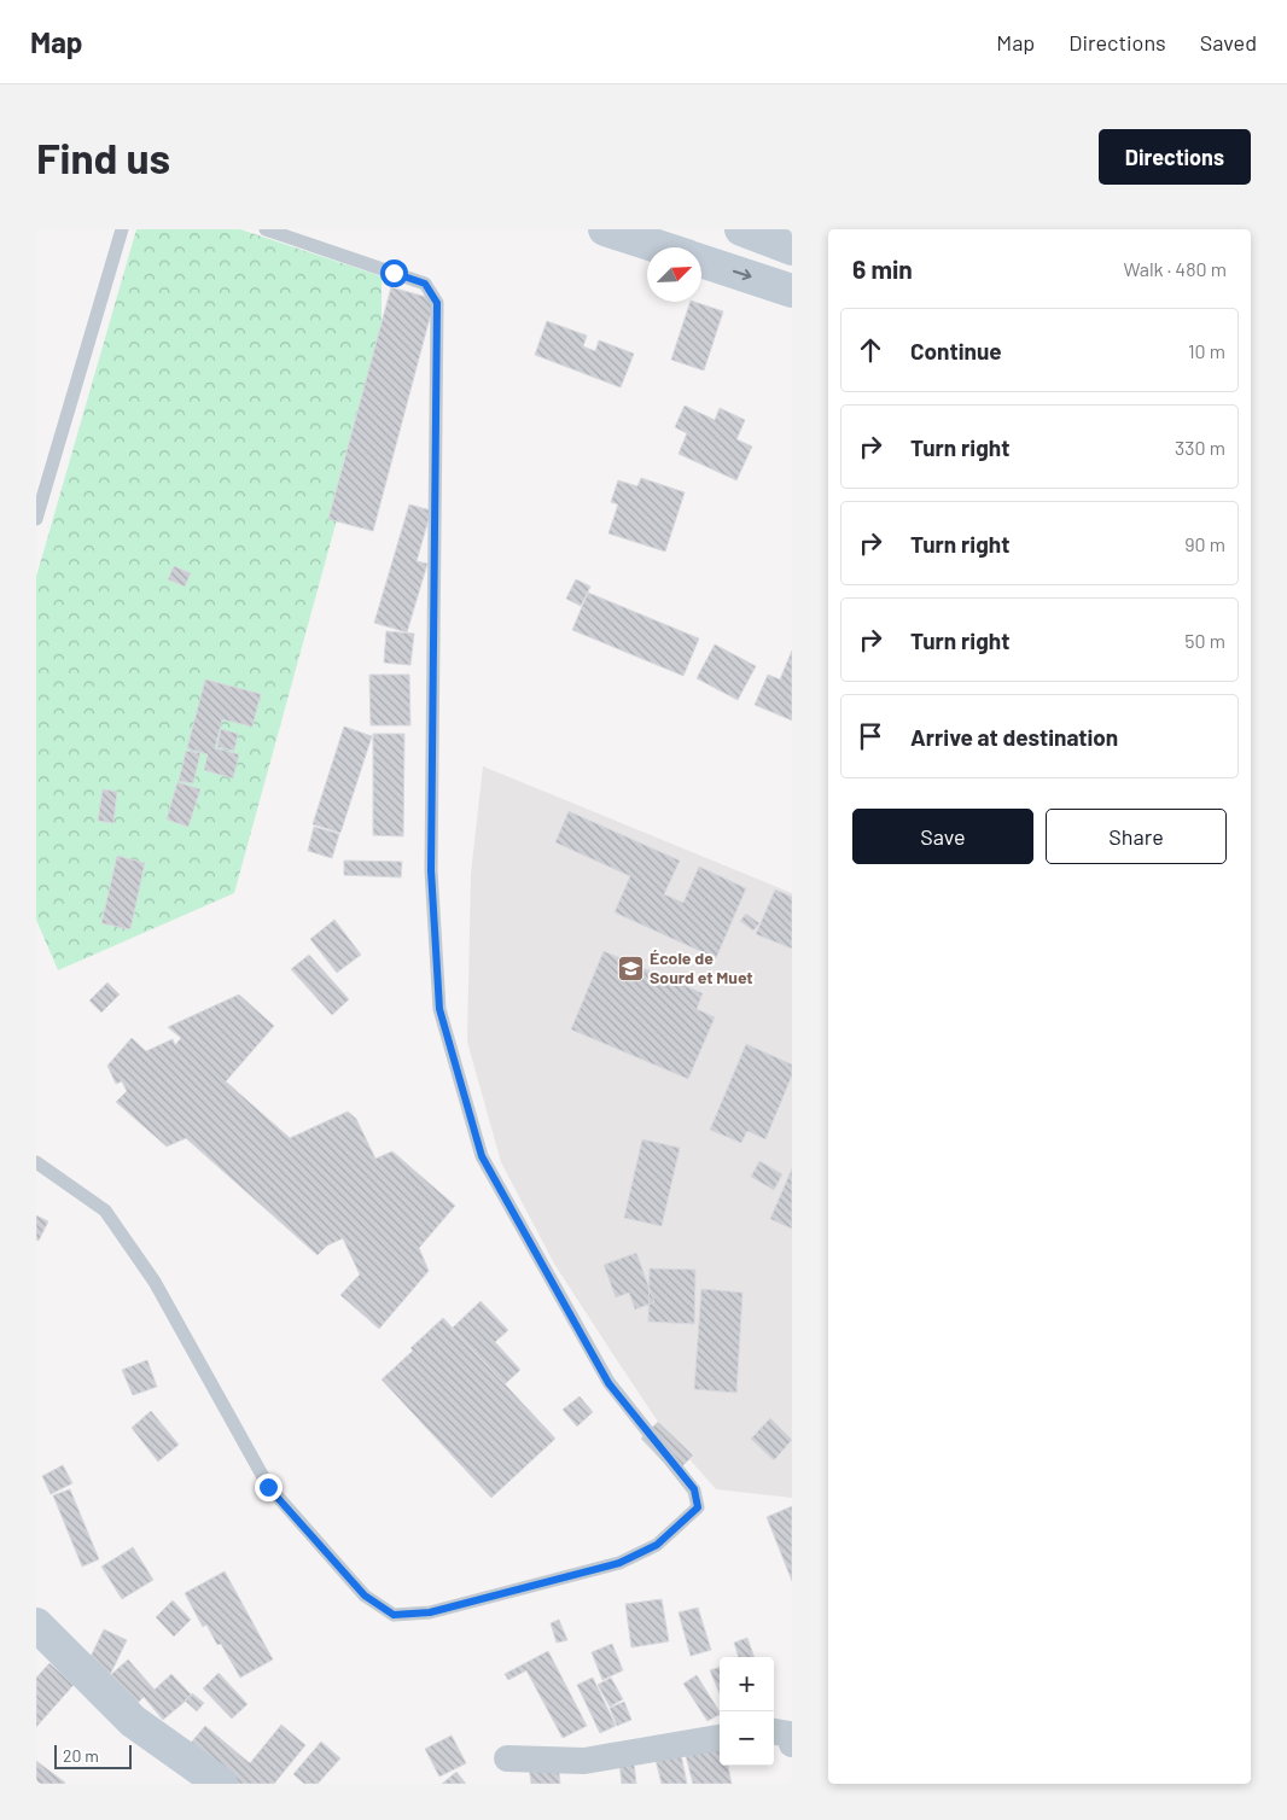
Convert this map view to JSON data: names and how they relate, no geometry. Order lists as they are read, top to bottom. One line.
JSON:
{"places":{"school or university":["École de Sourd et Muet"]},"scale_bar":"20 m","north":"top right","page":{"header":"Map","nav":["Map","Directions","Saved"],"buttons":["Directions",["Save","Share"]],"title":"Find us","heading":["6 min","Walk · 480 m"],"list":[["Continue","10 m"],["Turn right","330 m"],["Turn right","90 m"],["Turn right","50 m"],"Arrive at destination"],"map_buttons":["+","−"],"scale":"20 m"}}
